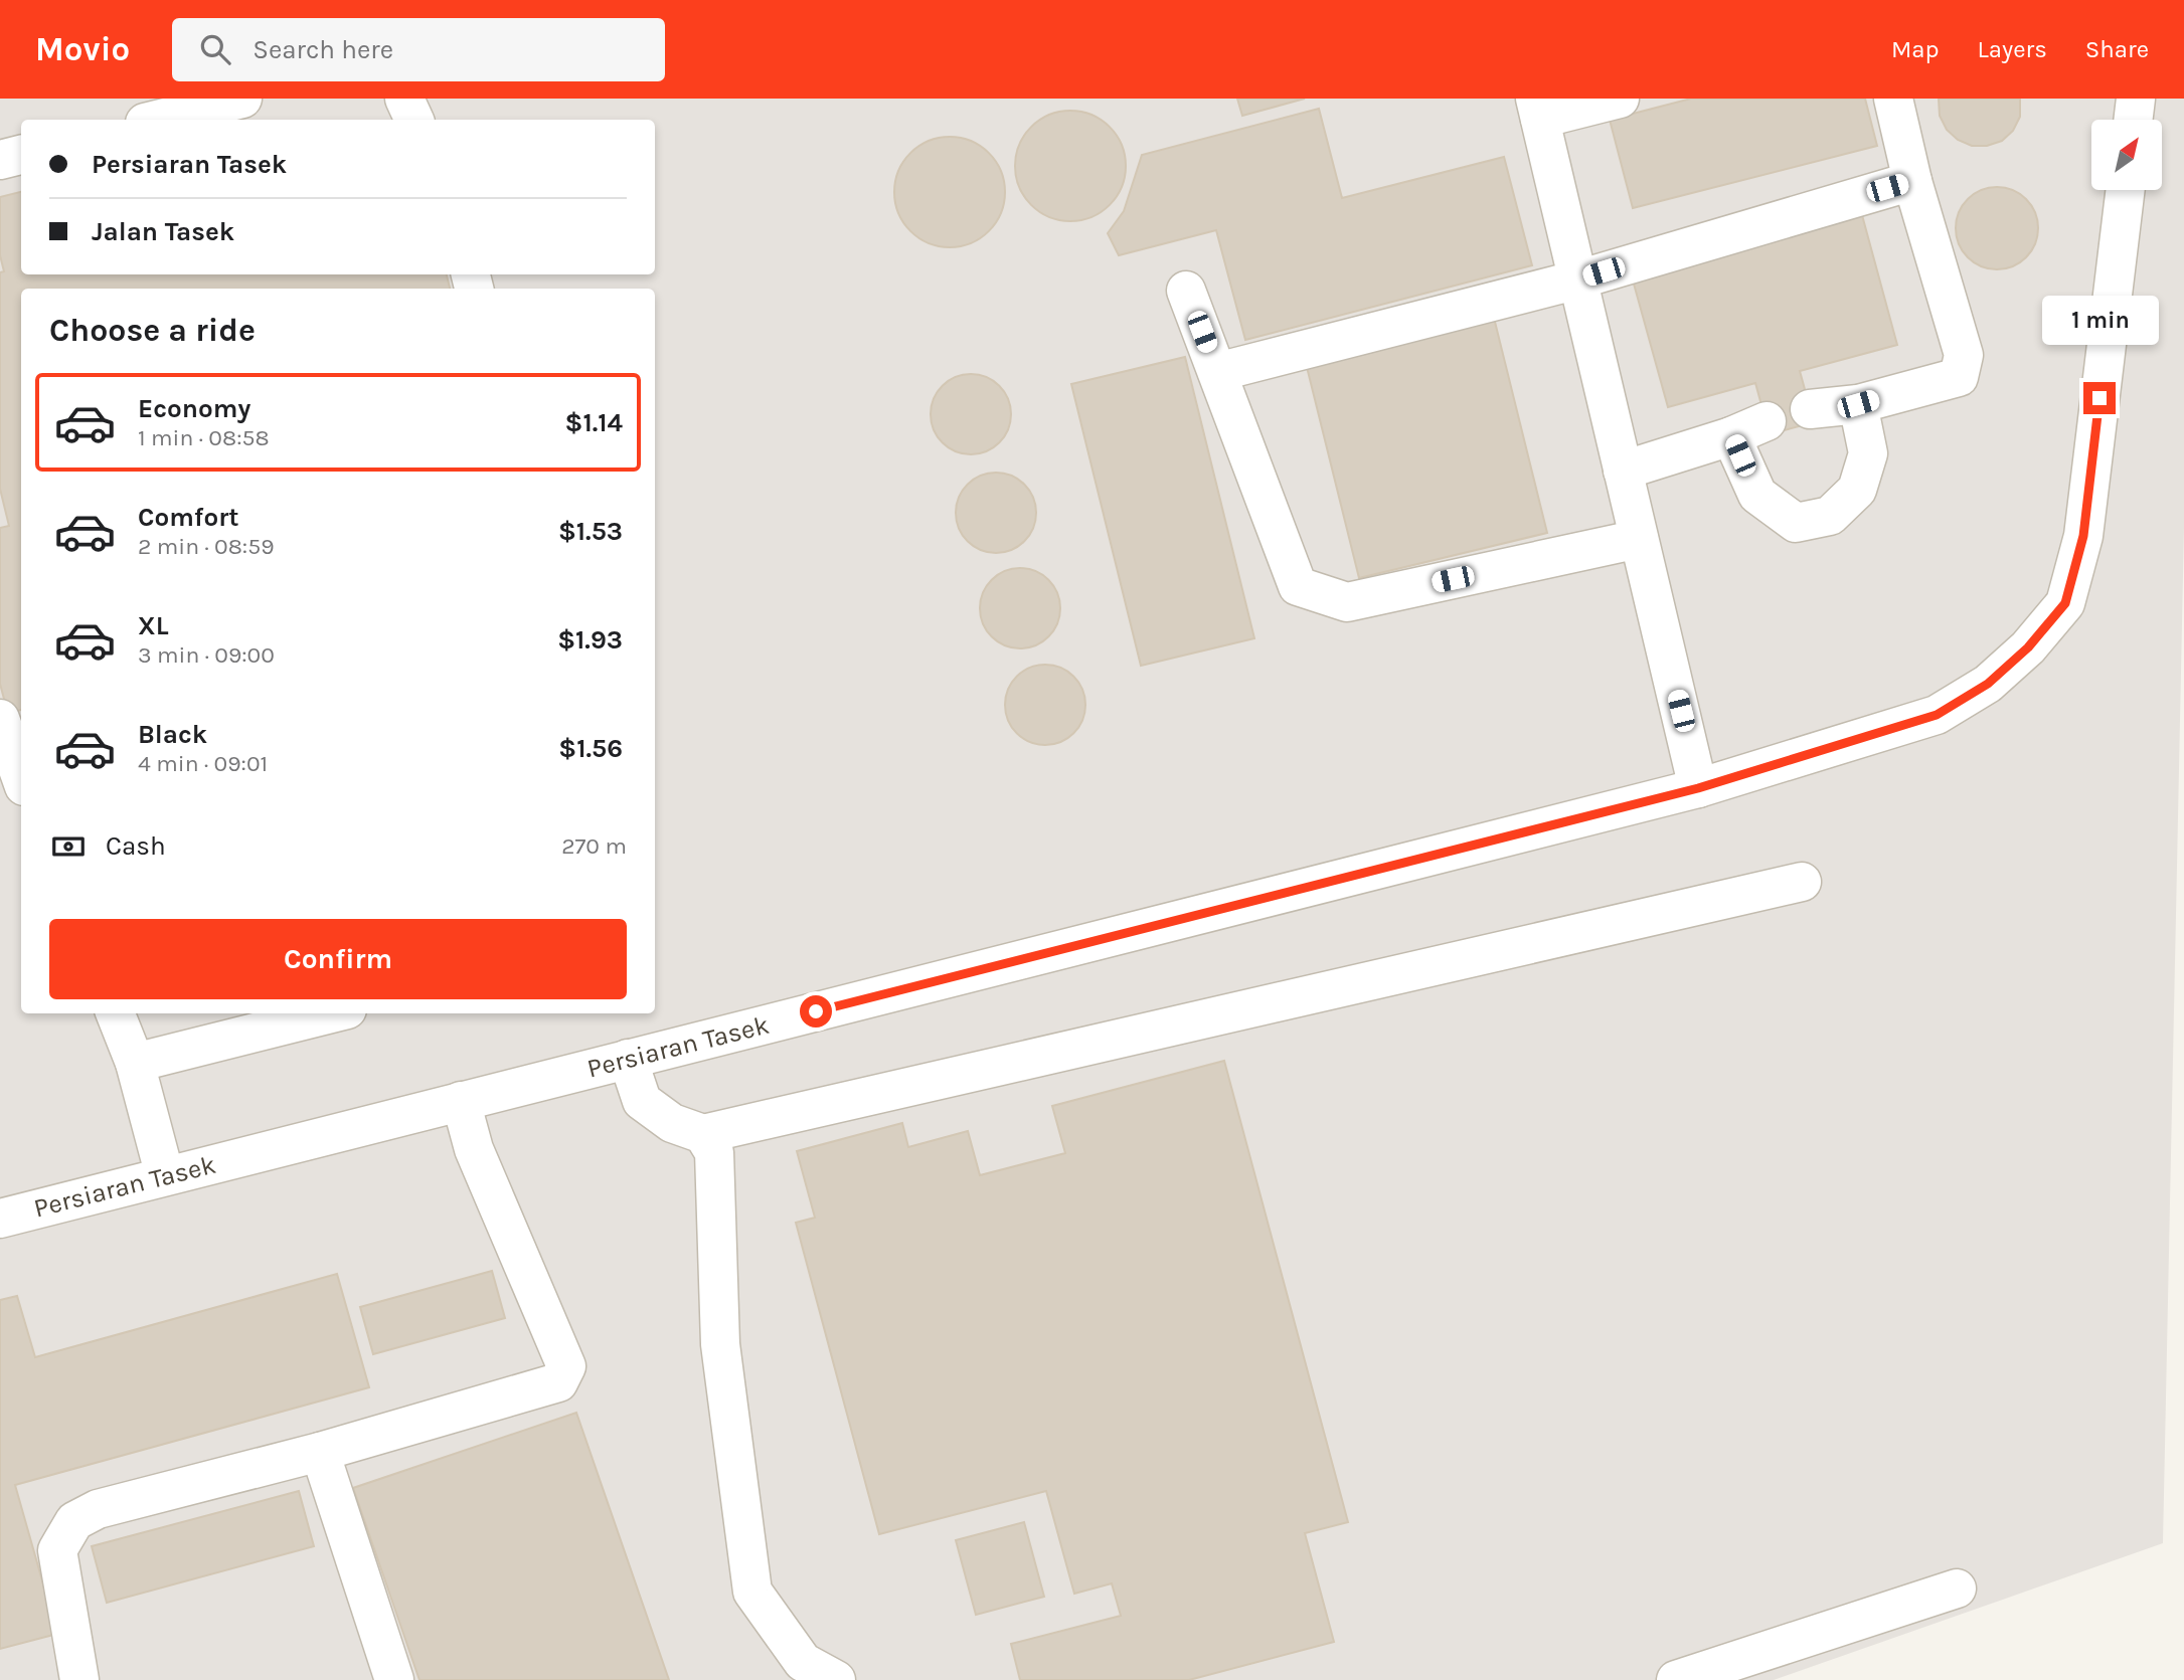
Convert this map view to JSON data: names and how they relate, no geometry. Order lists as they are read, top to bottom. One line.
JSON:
{"streets":{"street":["Persiaran Tasek"]},"north":"top right","page":{"header":"Movio","search":"Search here","nav":["Map","Layers","Share"],"banner":["Persiaran Tasek","Jalan Tasek"],"heading":"Choose a ride","bubble":"1 min","list":[{"name":"Economy","note":"1 min · 08:58","value":"$1.14"},{"name":"Comfort","note":"2 min · 08:59","value":"$1.53"},{"name":"XL","note":"3 min · 09:00","value":"$1.93"},{"name":"Black","note":"4 min · 09:01","value":"$1.56"}],"pay":["Cash","270 m"],"buttons":"Confirm"}}
